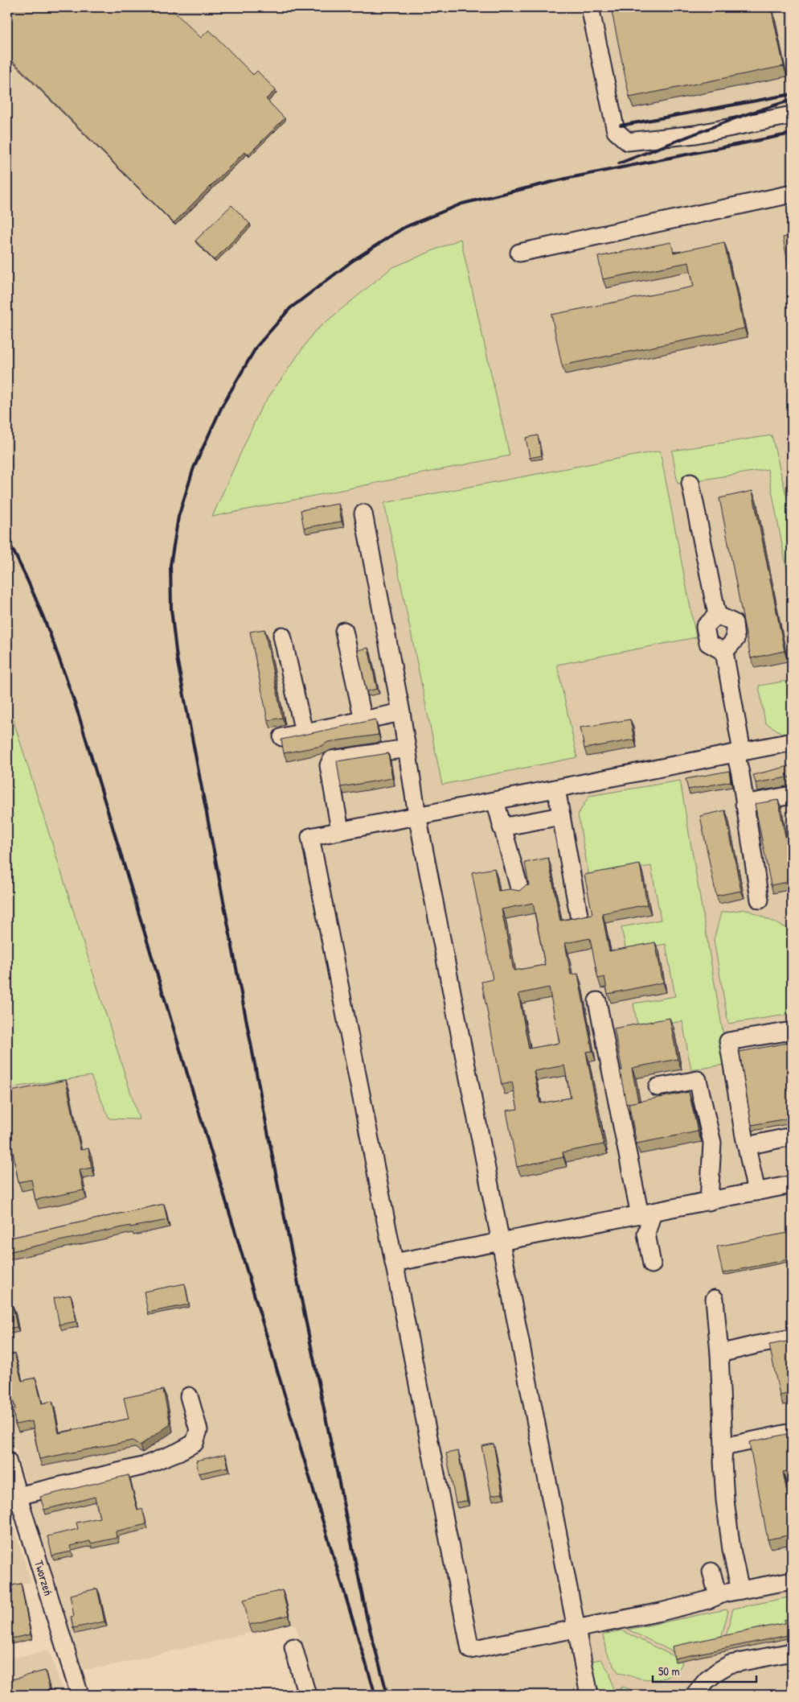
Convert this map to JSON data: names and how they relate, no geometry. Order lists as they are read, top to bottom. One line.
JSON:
{"streets":{"street":["Tworzeń"]},"scale_bar":"50 m"}
